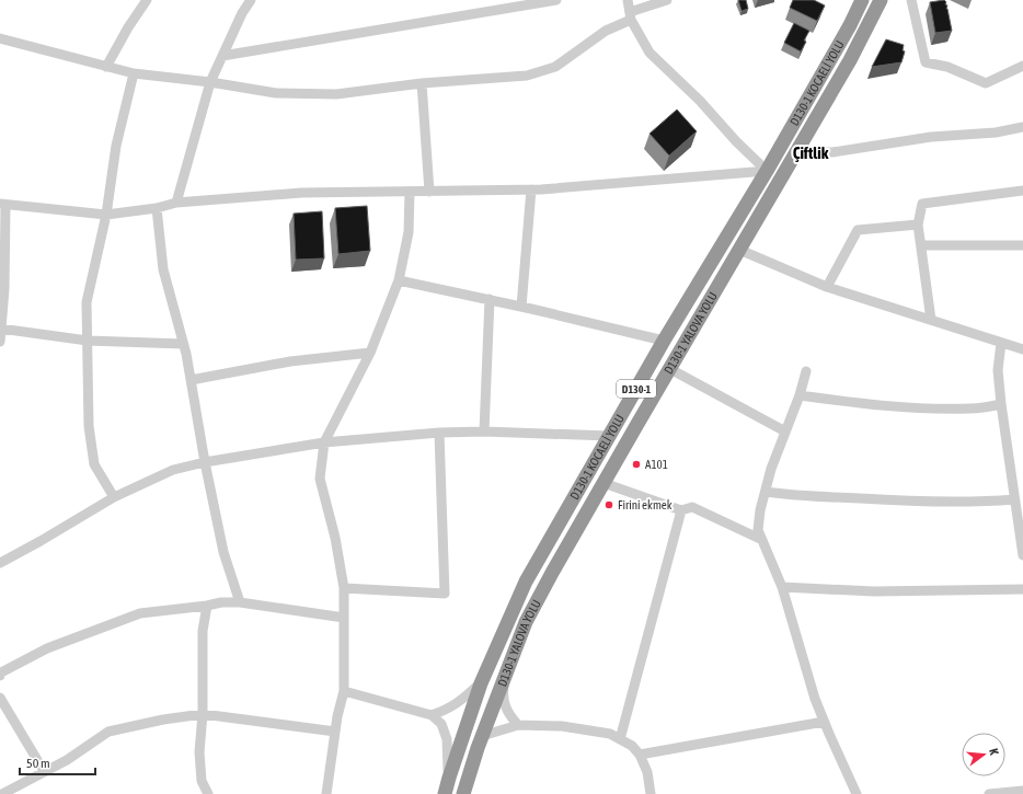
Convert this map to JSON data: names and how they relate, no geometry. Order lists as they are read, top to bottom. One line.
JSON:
{"streets":{"highway":["D130-1 KOCAELİ YOLU","D130-1 YALOVA YOLU","D130-1"]},"districts":["Çiftlik"],"places":["A101","Firini ekmek"],"scale_bar":"50 m","north":"right"}
